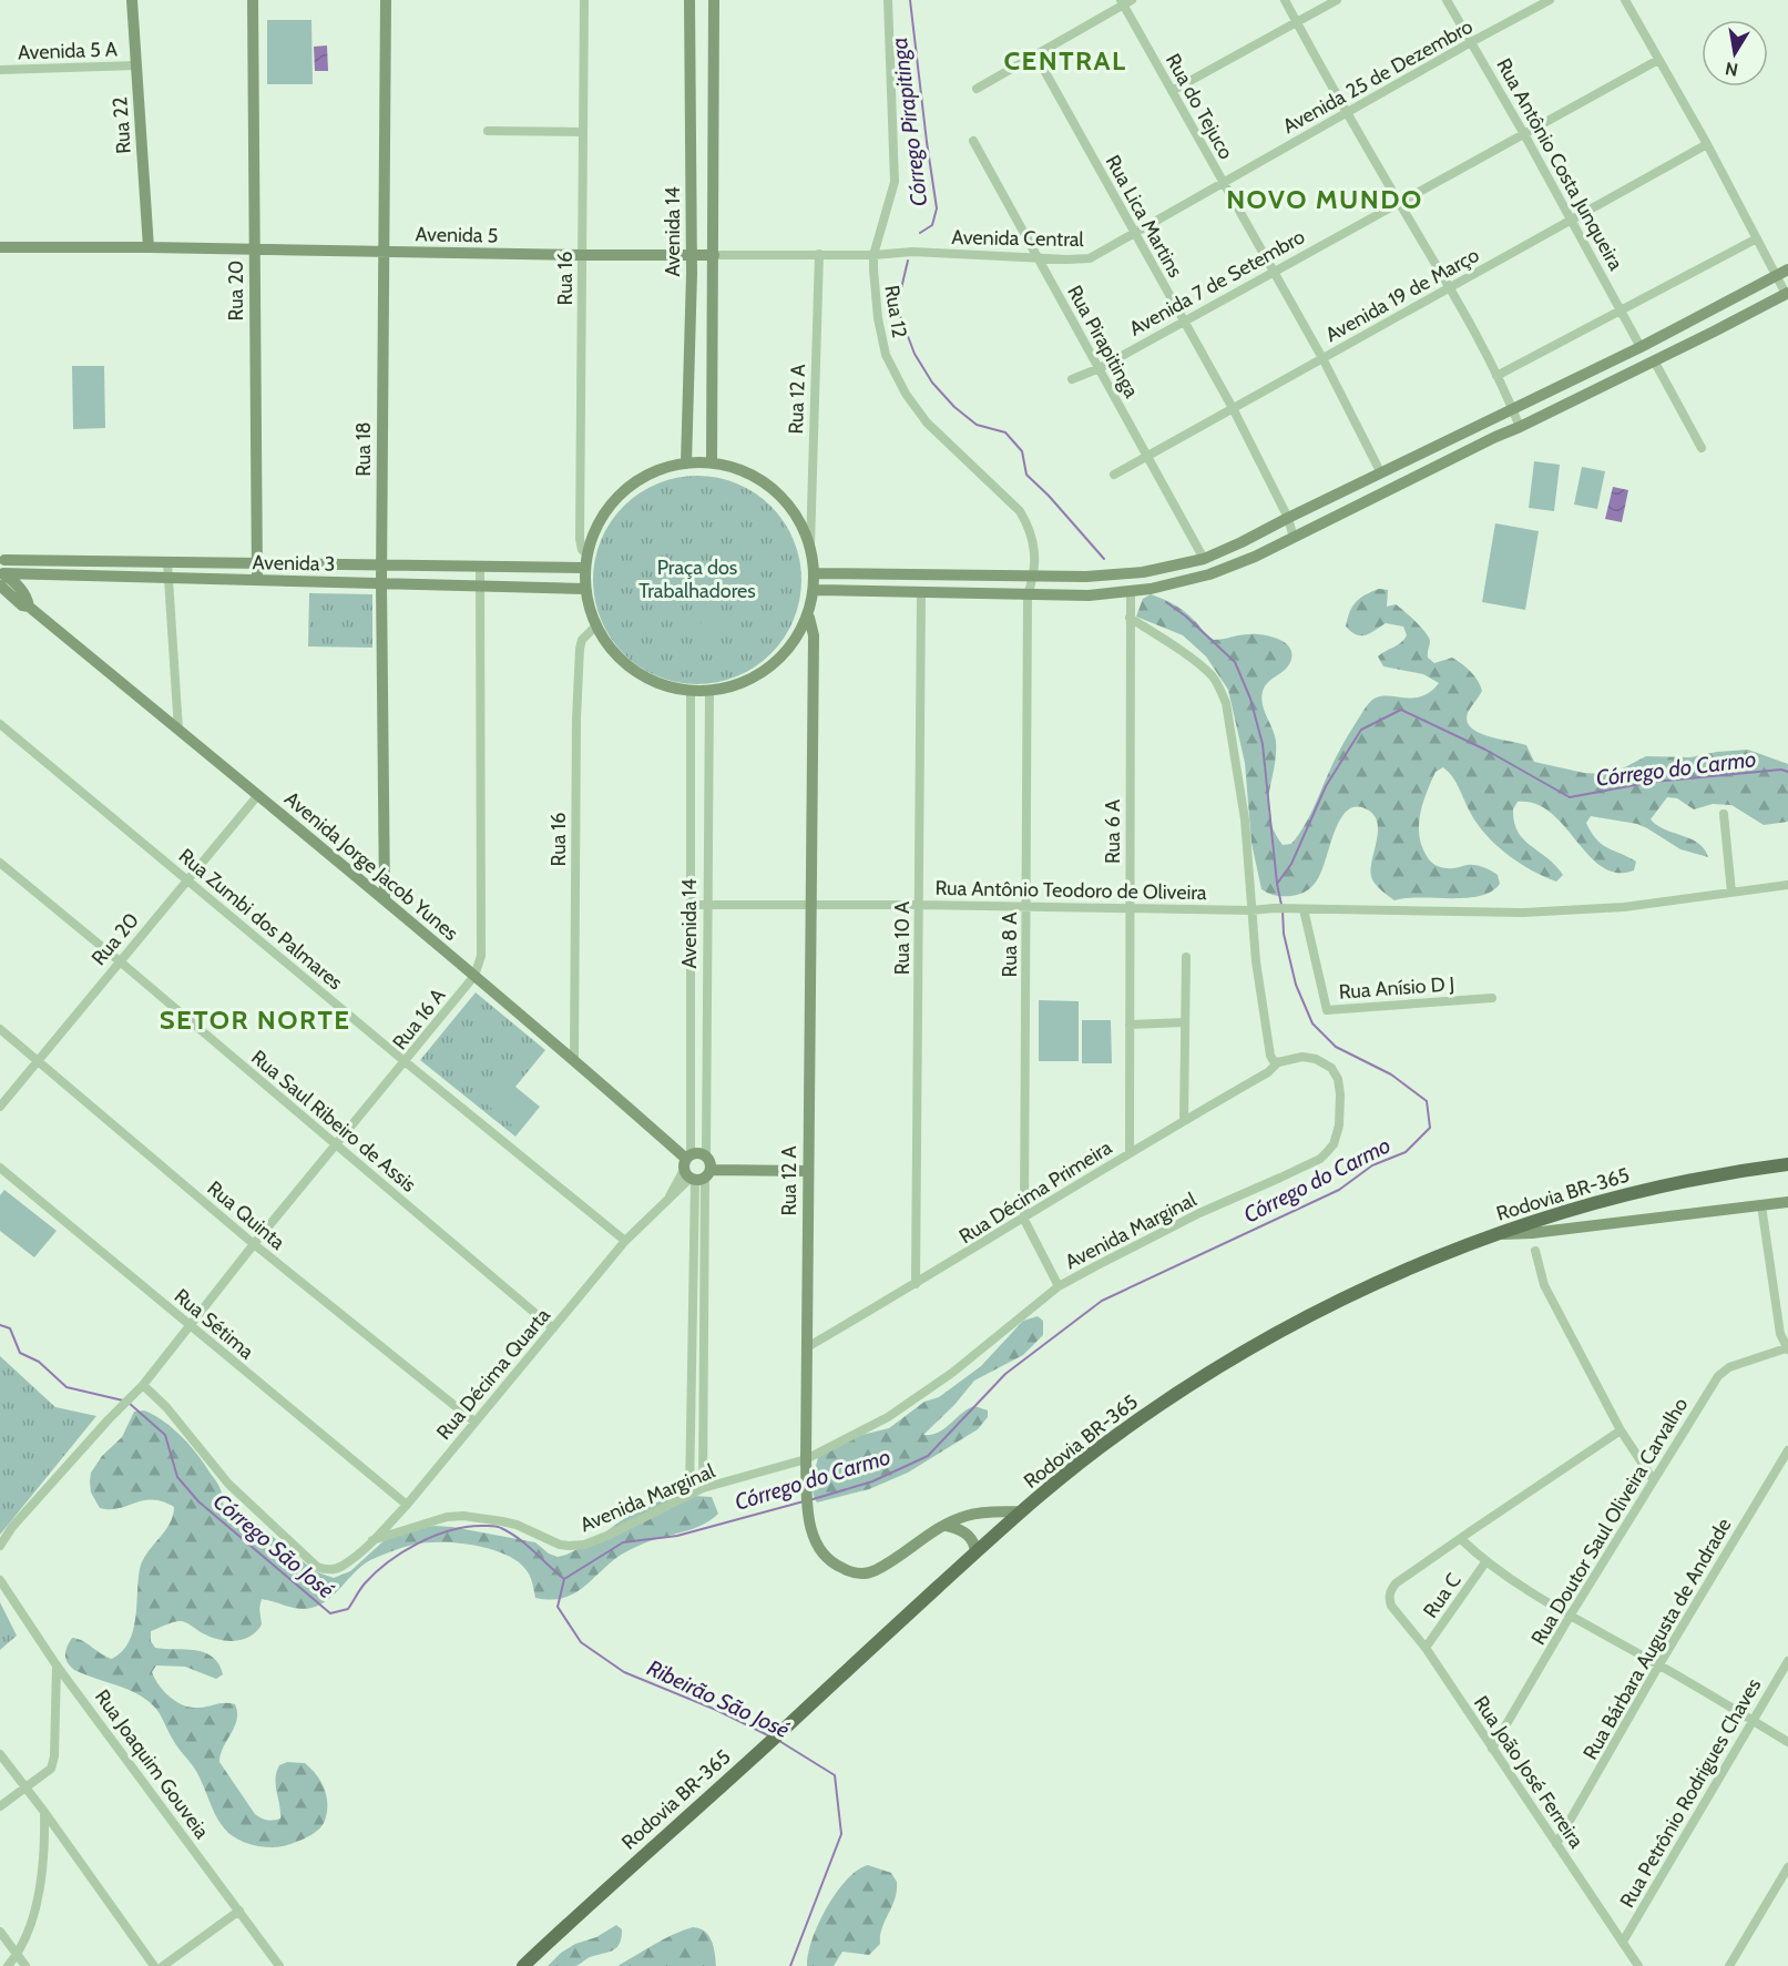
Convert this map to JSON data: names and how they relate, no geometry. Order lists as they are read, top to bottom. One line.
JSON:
{"streets":{"main road":["Rua 22","Avenida 14","Avenida 5","Rua 20","Rua 12 A","Rua 18","Avenida 3","Avenida Jorge Jacob Yunes","Rodovia BR-365"],"street":["Avenida 5 A","Avenida 25 de Dezembro","Rua do Tejuco","Rua Antônio Costa Junqueira","Rua Lica Martins","Avenida Central","Rua 16","Avenida 7 de Setembro","Avenida 19 de Março","Rua 12","Rua Pirapitinga","Rua 6 A","Rua Antônio Teodoro de Oliveira","Rua Zumbi dos Palmares","Rua 10 A","Rua 8 A","Rua Anísio D J","Rua 16 A","Rua Saul Ribeiro de Assis","Rua Décima Primeira","Rua Quinta","Avenida Marginal","Rua Sétima","Rua Décima Quarta","Rua Doutor Saul Oliveira Carvalho","Rua C","Rua Bárbara Augusta de Andrade","Rua Joaquim Gouveia","Rua João José Ferreira","Rua Petrônio Rodrigues Chaves"]},"crossings":[["Avenida 5 A","Rua 22"],["Avenida 25 de Dezembro","Rua do Tejuco"],["Avenida 25 de Dezembro","Rua Antônio Costa Junqueira"],["Avenida 25 de Dezembro","Avenida Central"],["Rua do Tejuco","Avenida Central"],["Rua do Tejuco","Avenida 7 de Setembro"],["Rua do Tejuco","Avenida 19 de Março"],["Rua 22","Avenida 5"],["Rua Antônio Costa Junqueira","Avenida 7 de Setembro"],["Rua Antônio Costa Junqueira","Avenida 19 de Março"],["Rua Lica Martins","Avenida Central"],["Rua Lica Martins","Avenida 7 de Setembro"],["Rua Lica Martins","Avenida 19 de Março"],["Avenida 14","Avenida 5"],["Avenida 14","Rua 16"],["Avenida 14","Rua 12 A"],["Avenida 14","Avenida 3"],["Avenida 14","Avenida Jorge Jacob Yunes"],["Avenida 14","Rua Antônio Teodoro de Oliveira"],["Avenida 14","Avenida Marginal"],["Avenida 14","Rua Décima Quarta"],["Avenida 5","Avenida Central"],["Avenida 5","Rua 16"],["Avenida 5","Rua 20"],["Avenida 5","Rua 12"],["Avenida 5","Rua 12 A"],["Avenida 5","Rua 18"],["Avenida Central","Rua Pirapitinga"],["Rua 16","Rua 12 A"],["Rua 16","Avenida 3"],["Rua 16","Avenida Jorge Jacob Yunes"],["Avenida 7 de Setembro","Rua Pirapitinga"],["Rua 20","Avenida 3"],["Rua 20","Avenida Jorge Jacob Yunes"],["Rua 20","Rua Zumbi dos Palmares"],["Rua 20","Rua Saul Ribeiro de Assis"],["Rua 20","Rua Quinta"],["Avenida 19 de Março","Rua Pirapitinga"],["Rua 12","Rua 8 A"],["Rua 12 A","Avenida 3"],["Rua 12 A","Rua Antônio Teodoro de Oliveira"],["Rua 12 A","Rua Décima Primeira"],["Rua 12 A","Rodovia BR-365"],["Rua 12 A","Avenida Marginal"],["Rua 18","Avenida 3"],["Rua 18","Avenida Jorge Jacob Yunes"],["Avenida 3","Avenida Jorge Jacob Yunes"],["Avenida 3","Rua 16 A"],["Rua 6 A","Rua Antônio Teodoro de Oliveira"],["Rua 6 A","Rua Décima Primeira"],["Avenida Jorge Jacob Yunes","Rua 16 A"],["Avenida Jorge Jacob Yunes","Rua Décima Quarta"],["Rua Antônio Teodoro de Oliveira","Rua 10 A"],["Rua Antônio Teodoro de Oliveira","Rua 8 A"],["Rua Antônio Teodoro de Oliveira","Rua Anísio D J"],["Rua Zumbi dos Palmares","Rua 16 A"],["Rua Zumbi dos Palmares","Rua Décima Quarta"],["Rua 10 A","Rua Décima Primeira"],["Rua 8 A","Rua Décima Primeira"],["Rua 8 A","Avenida Marginal"],["Rua 16 A","Rua Saul Ribeiro de Assis"],["Rua 16 A","Rua Quinta"],["Rua 16 A","Rua Sétima"],["Rua 16 A","Rua Décima Quarta"],["Rua Saul Ribeiro de Assis","Rua Décima Quarta"],["Rua Décima Primeira","Avenida Marginal"],["Rua Quinta","Rua Décima Quarta"],["Avenida Marginal","Rua Décima Quarta"],["Rua Sétima","Rua Décima Quarta"],["Rua Doutor Saul Oliveira Carvalho","Rua João José Ferreira"],["Rua C","Rua João José Ferreira"],["Rua Bárbara Augusta de Andrade","Rua João José Ferreira"],["Rua João José Ferreira","Rua Petrônio Rodrigues Chaves"]],"districts":["CENTRAL","NOVO MUNDO","SETOR NORTE"],"water":["Córrego Pirapitinga","Córrego do Carmo","Córrego São José","Ribeirão São José"],"parks":["Praça dos Trabalhadores"],"north":"bottom"}
